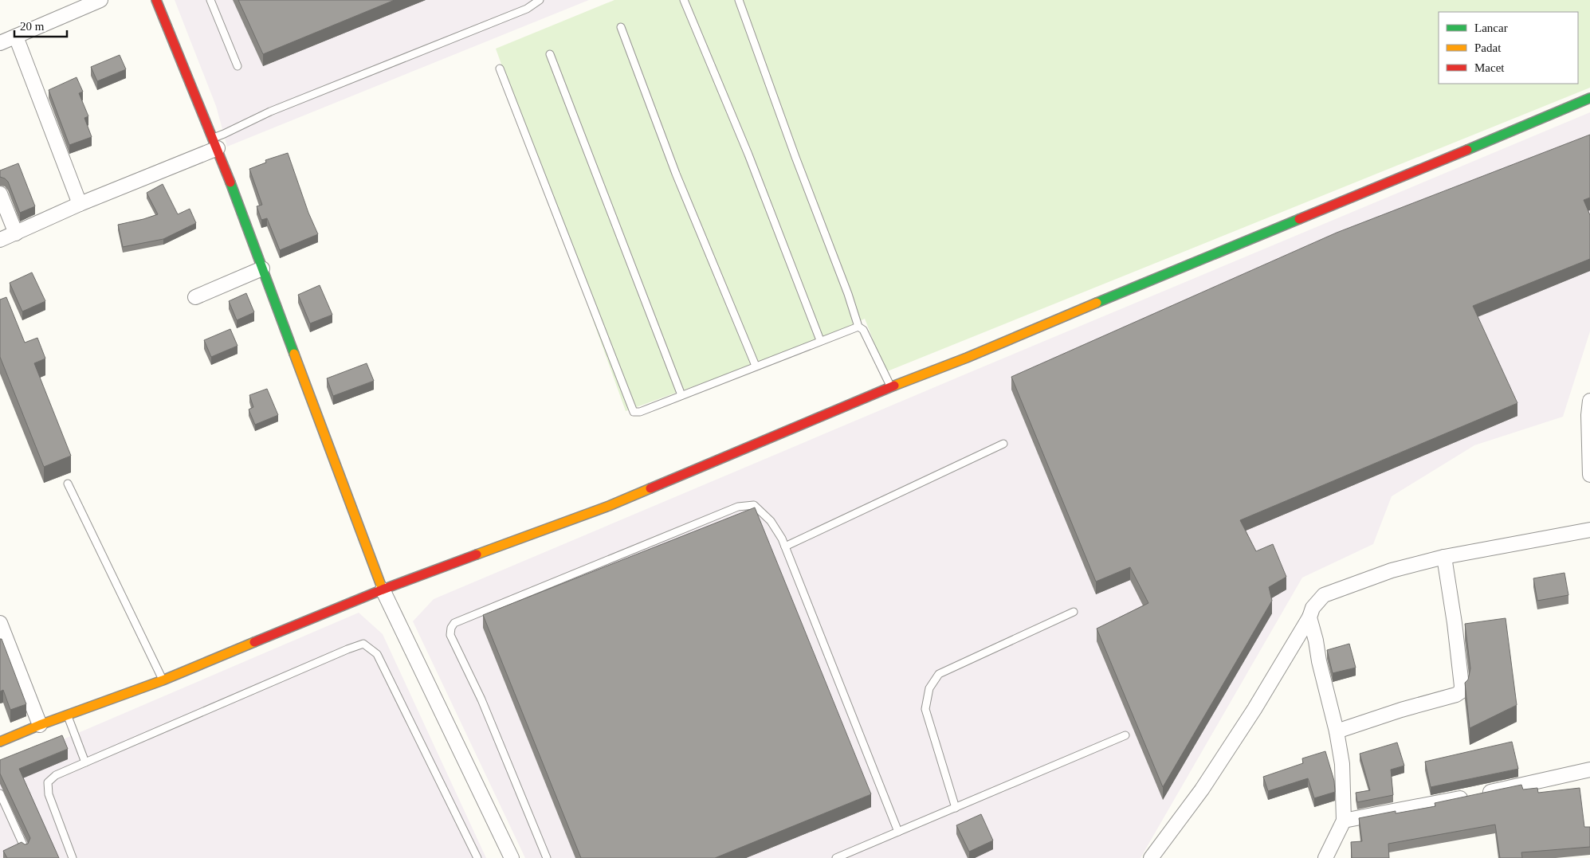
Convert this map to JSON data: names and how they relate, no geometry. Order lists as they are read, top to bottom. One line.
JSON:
{"legend":["Lancar","Padat","Macet"],"scale_bar":"20 m"}
